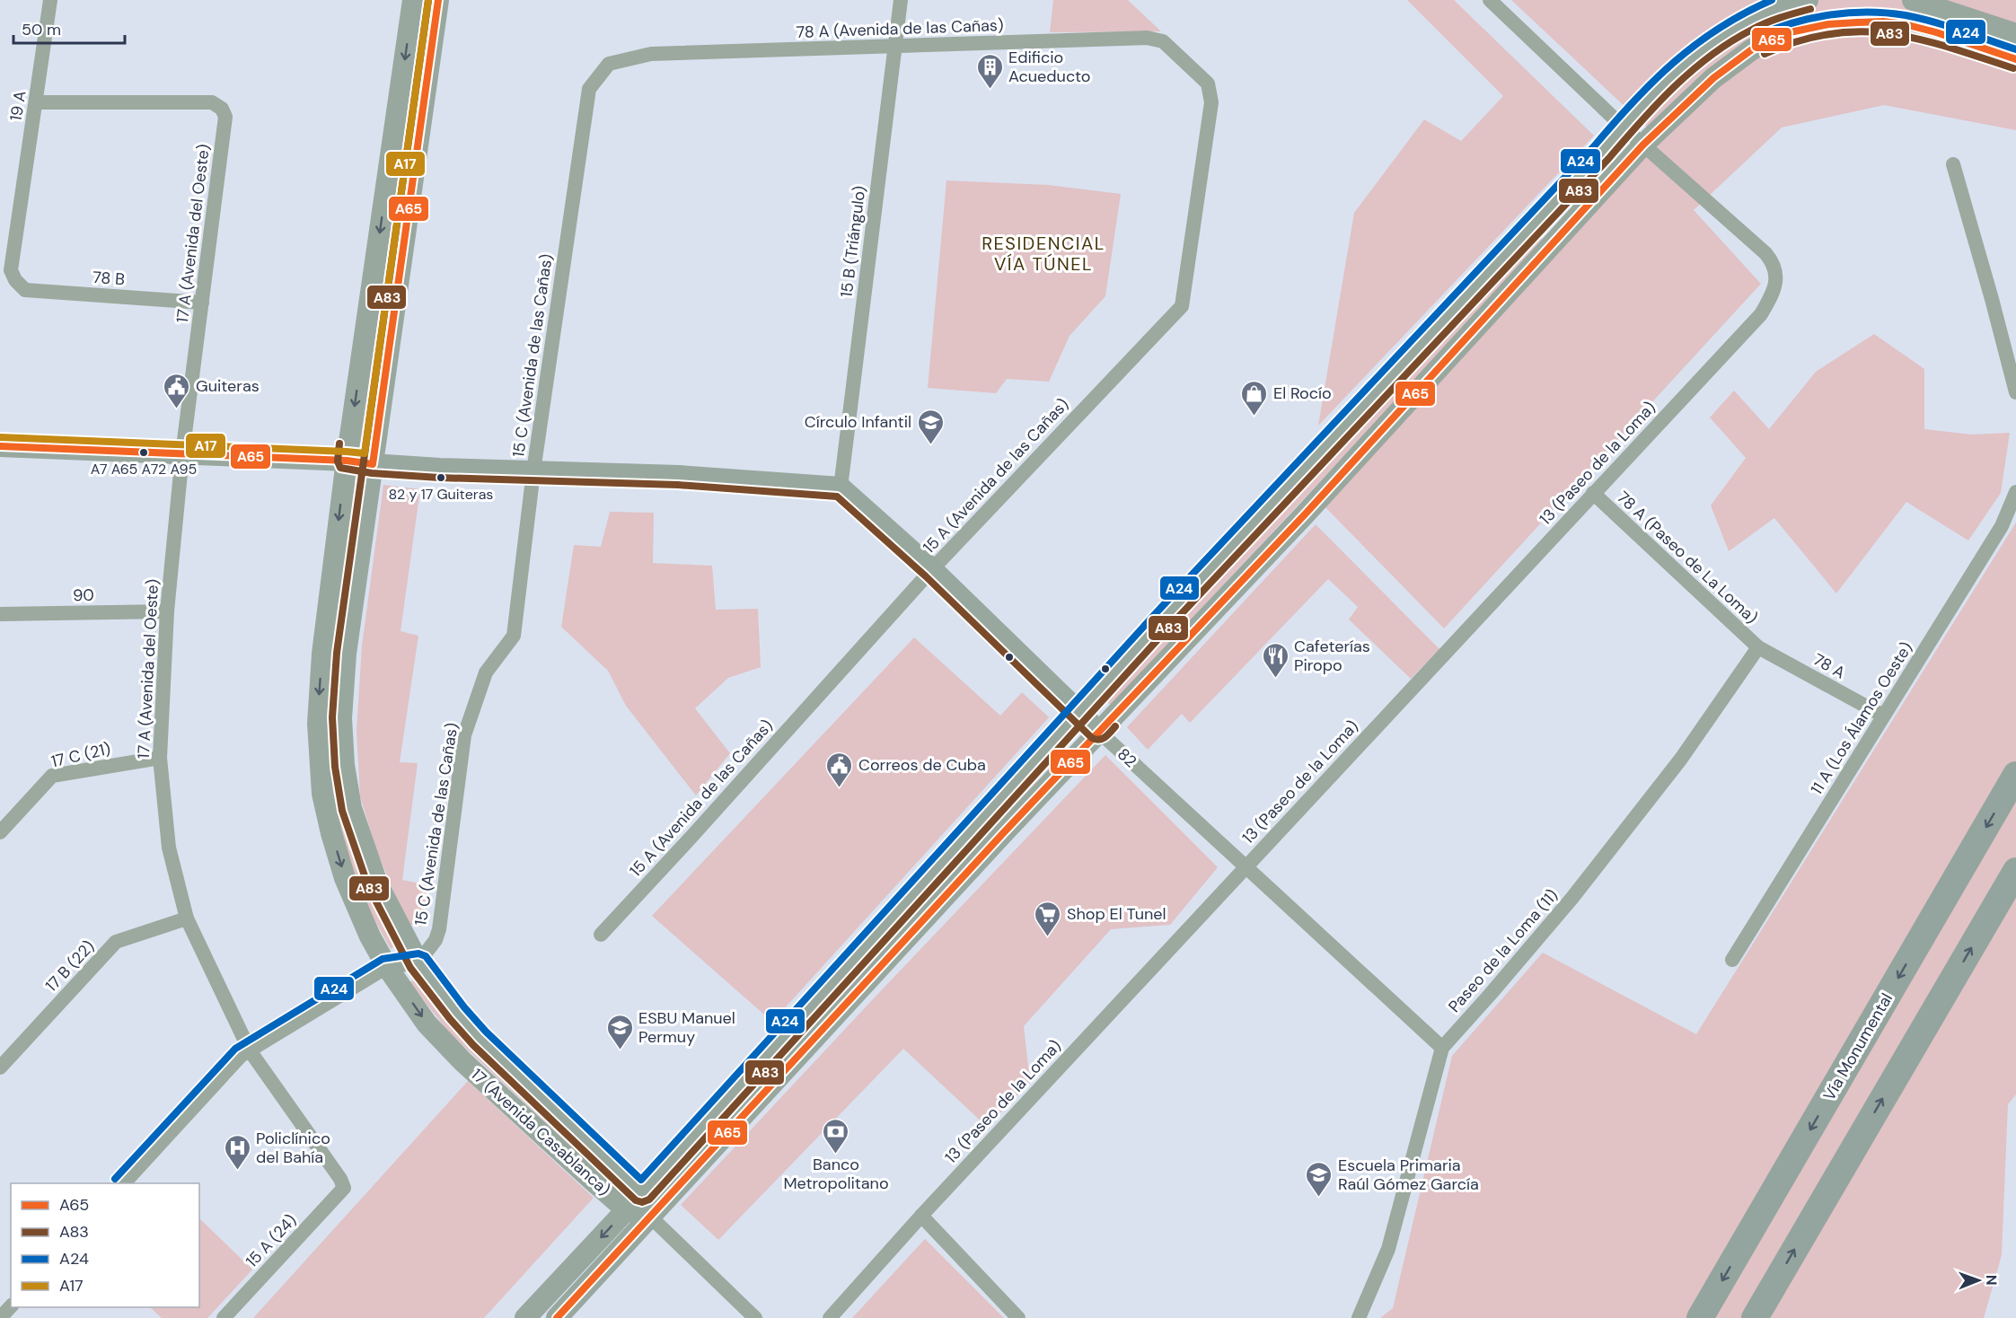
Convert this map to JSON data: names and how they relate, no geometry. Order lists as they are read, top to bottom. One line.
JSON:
{"streets":{"highway":["Vía Monumental"],"main road":["82","17 (Avenida Casablanca)"],"street":["78 A (Avenida de las Cañas)","19 A","17 A (Avenida del Oeste)","15 B (Triángulo)","78 B","15 C (Avenida de las Cañas)","13 (Paseo de la Loma)","15 A (Avenida de las Cañas)","78 A (Paseo de La Loma)","90","78 A","11 A (Los Álamos Oeste)","17 C (21)","Paseo de la Loma (11)","17 B (22)","15 A (24)"]},"crossings":[["78 A (Avenida de las Cañas)","15 B (Triángulo)"],["78 A (Avenida de las Cañas)","15 C (Avenida de las Cañas)"],["78 A (Avenida de las Cañas)","15 A (Avenida de las Cañas)"],["19 A","17 A (Avenida del Oeste)"],["19 A","78 B"],["17 A (Avenida del Oeste)","78 B"],["17 A (Avenida del Oeste)","90"],["17 A (Avenida del Oeste)","17 C (21)"],["17 A (Avenida del Oeste)","17 B (22)"],["17 A (Avenida del Oeste)","15 A (24)"],["15 B (Triángulo)","82"],["15 C (Avenida de las Cañas)","17 (Avenida Casablanca)"],["13 (Paseo de la Loma)","78 A (Paseo de La Loma)"],["13 (Paseo de la Loma)","82"],["15 A (Avenida de las Cañas)","82"],["78 A (Paseo de La Loma)","78 A"],["78 A (Paseo de La Loma)","Paseo de la Loma (11)"],["78 A","11 A (Los Álamos Oeste)"],["78 A","Paseo de la Loma (11)"],["82","Paseo de la Loma (11)"]],"districts":["RESIDENCIAL VÍA TÚNEL"],"places":{"building":["Edificio Acueducto"],"public building":["Guiteras","Correos de Cuba"],"shop":["El Rocío"],"school or university":["Círculo Infantil","ESBU Manuel Permuy","Escuela Primaria Raúl Gómez García"],"other":["A7 A65 A72 A95","82 y 17 Guiteras"],"restaurant":["Cafeterías Piropo"],"supermarket":["Shop El Tunel"],"bank":["Banco Metropolitano"],"hospital":["Policlínico del Bahía"]},"lines":["transit line A65","transit line A83","transit line A24","transit line A17"],"legend":["A65","A83","A24","A17"],"scale_bar":"50 m","north":"right"}
